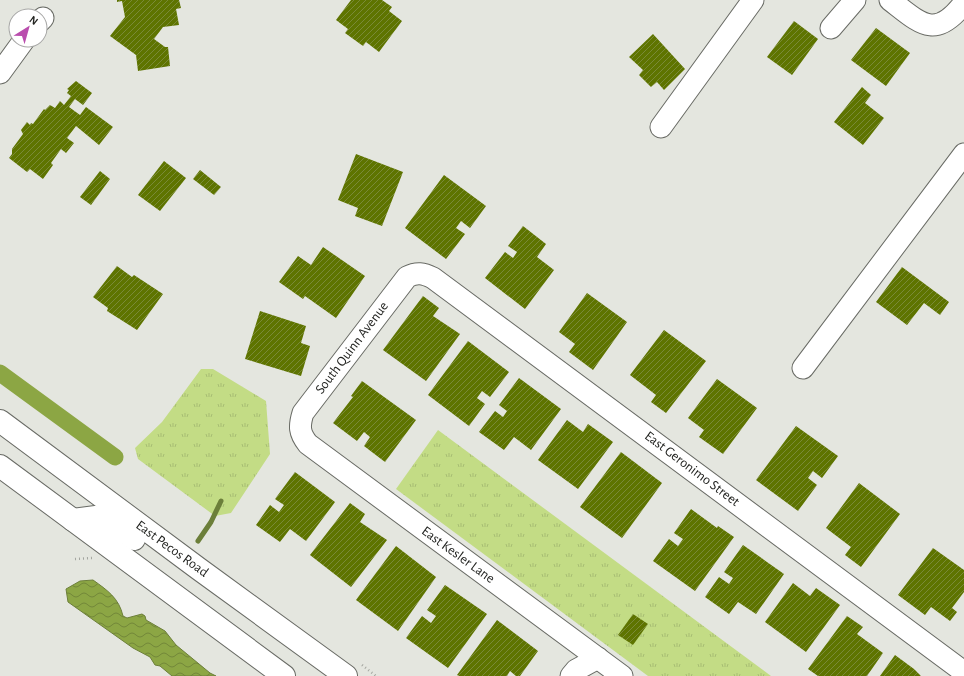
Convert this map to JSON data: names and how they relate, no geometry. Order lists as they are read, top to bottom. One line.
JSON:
{"streets":{"main road":["East Pecos Road"],"street":["South Quinn Avenue","East Geronimo Street","East Kesler Lane"]},"crossings":[["South Quinn Avenue","East Geronimo Street"],["South Quinn Avenue","East Kesler Lane"]],"north":"top right"}
